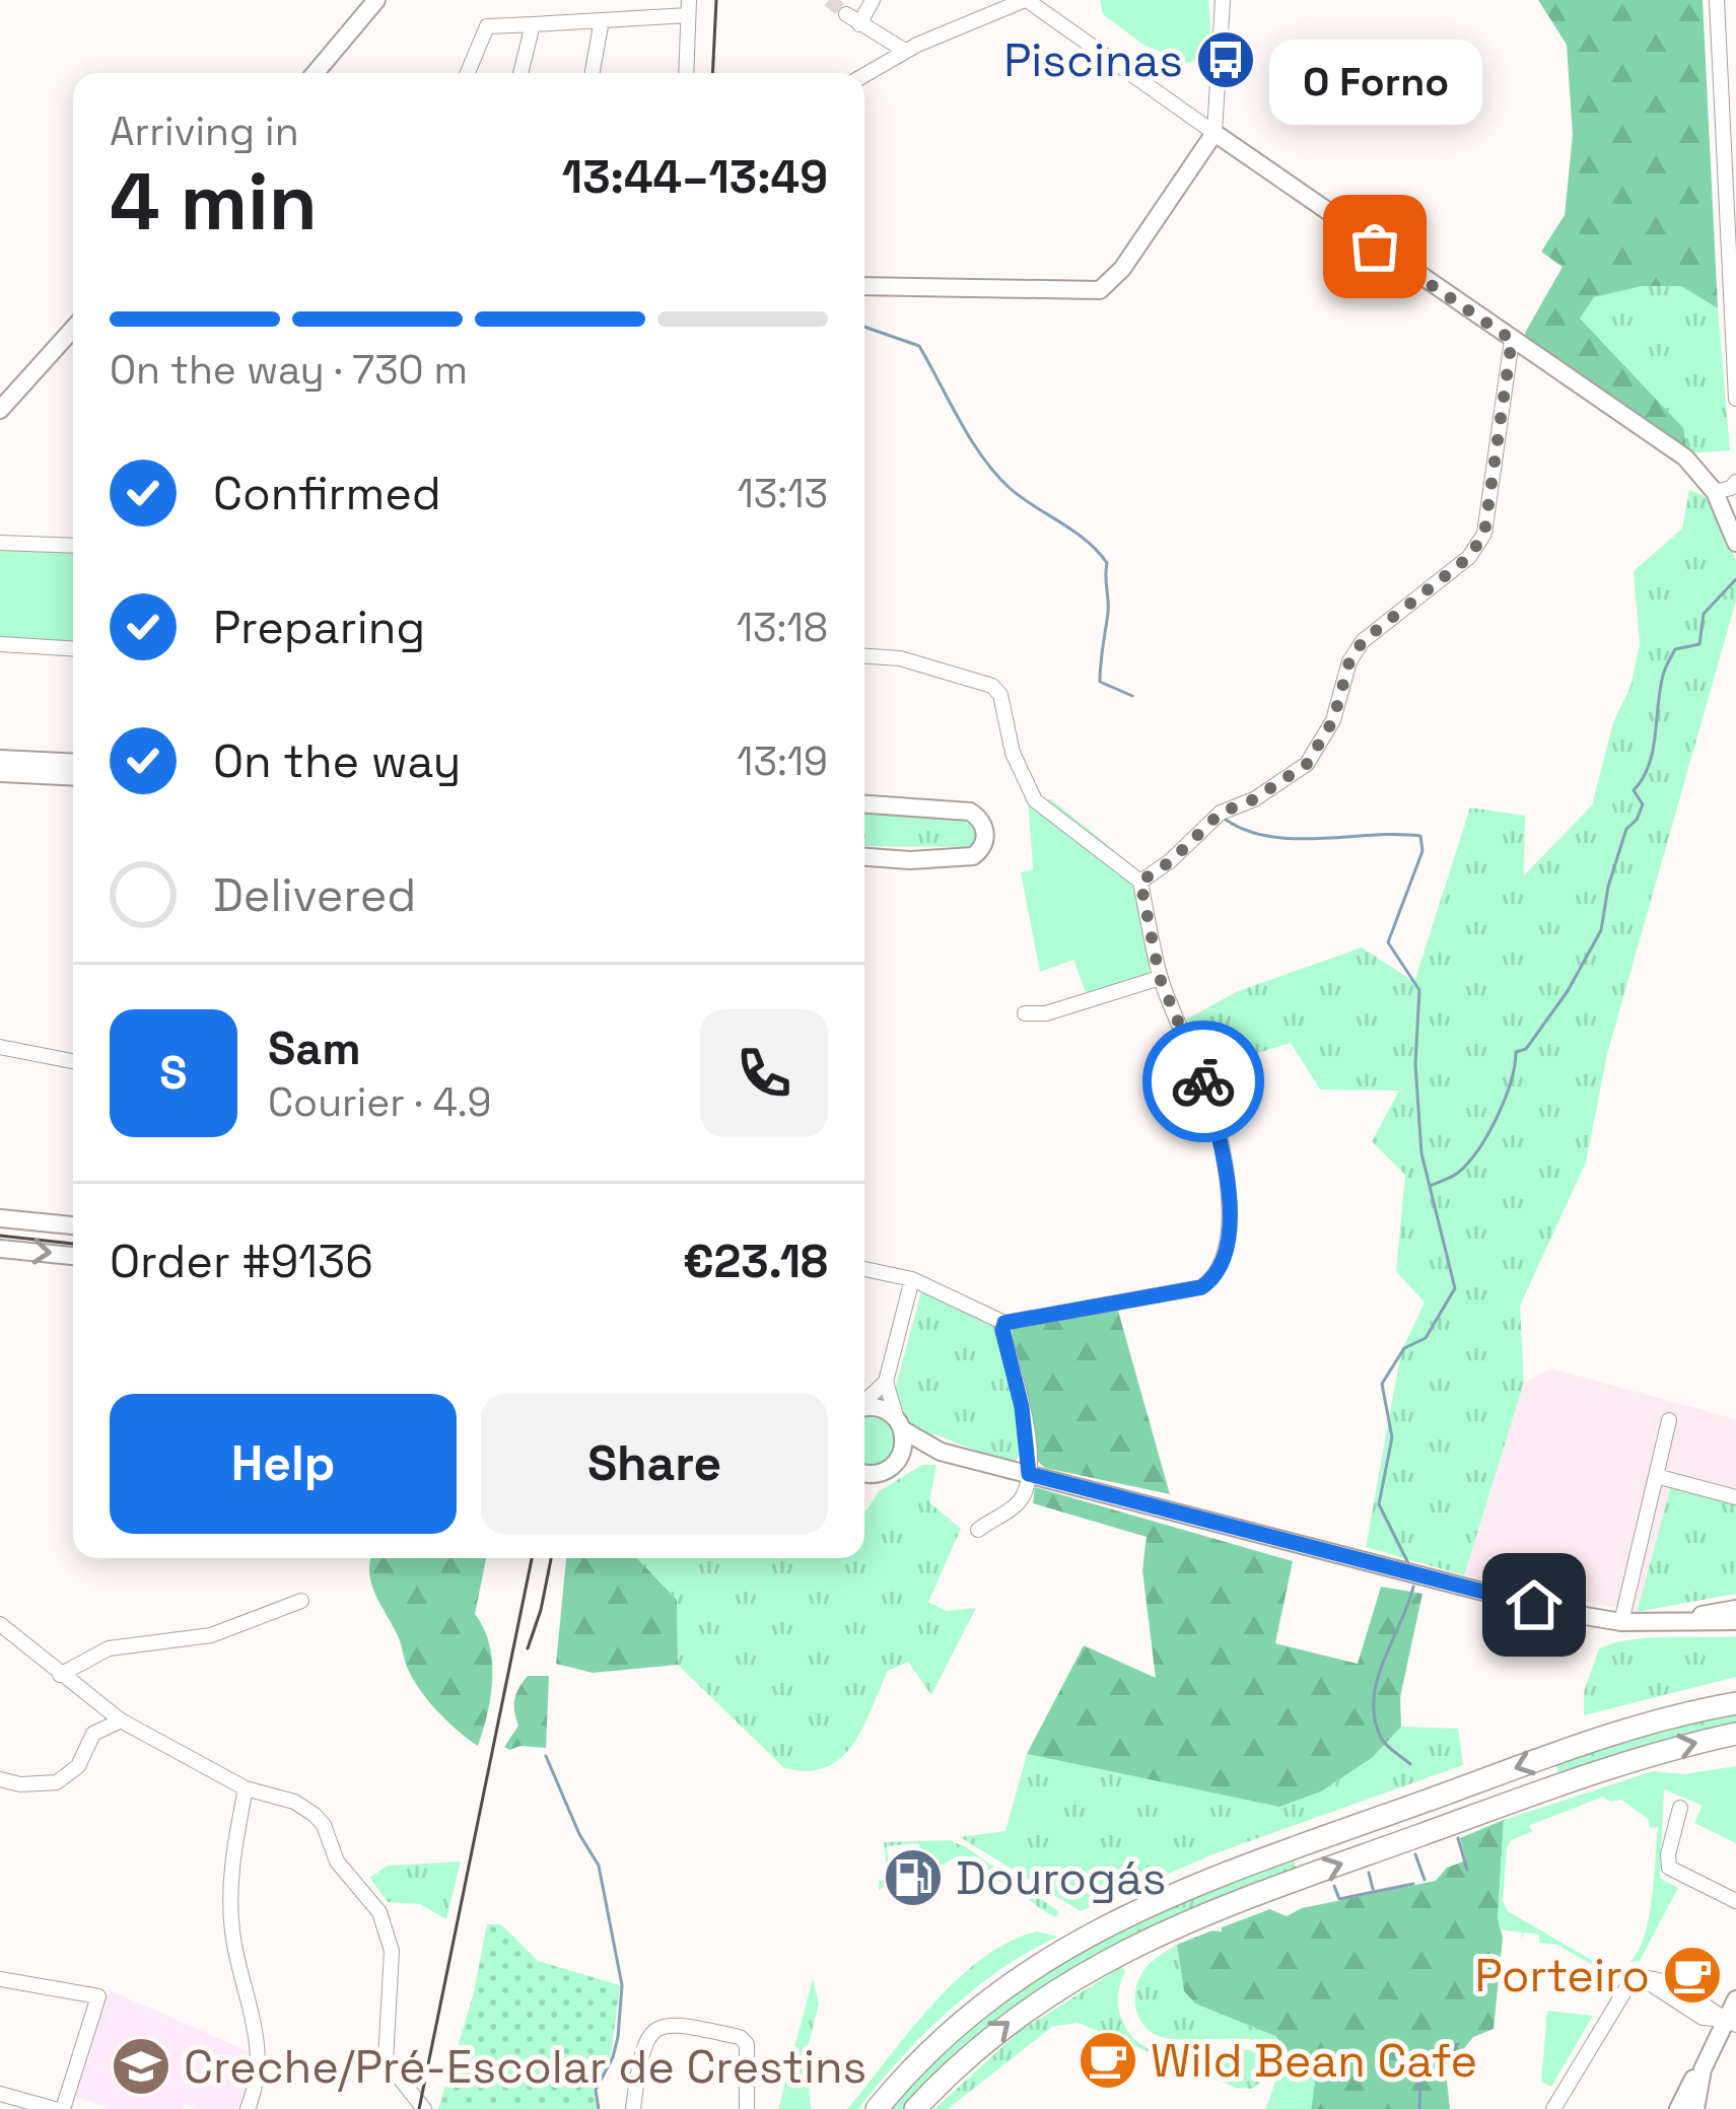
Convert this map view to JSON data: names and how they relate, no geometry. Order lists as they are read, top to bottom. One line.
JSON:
{"places":{"bus stop":["Piscinas"],"other":["O Forno"],"fuel station":["Dourogás"],"cafe":["Porteiro","Wild Bean Cafe"],"school or university":["Creche/Pré-Escolar de Crestins"]},"page":{"bubble":"O Forno","heading":["4 min","Arriving in","13:44–13:49"],"panel":["Sam","Courier · 4.9","Order #9136","€23.18"],"bar":"On the way · 730 m","list":[["Confirmed","13:13"],["Preparing","13:18"],["On the way","13:19"],"Delivered"],"round":"S","buttons":["Help","Share"]}}
